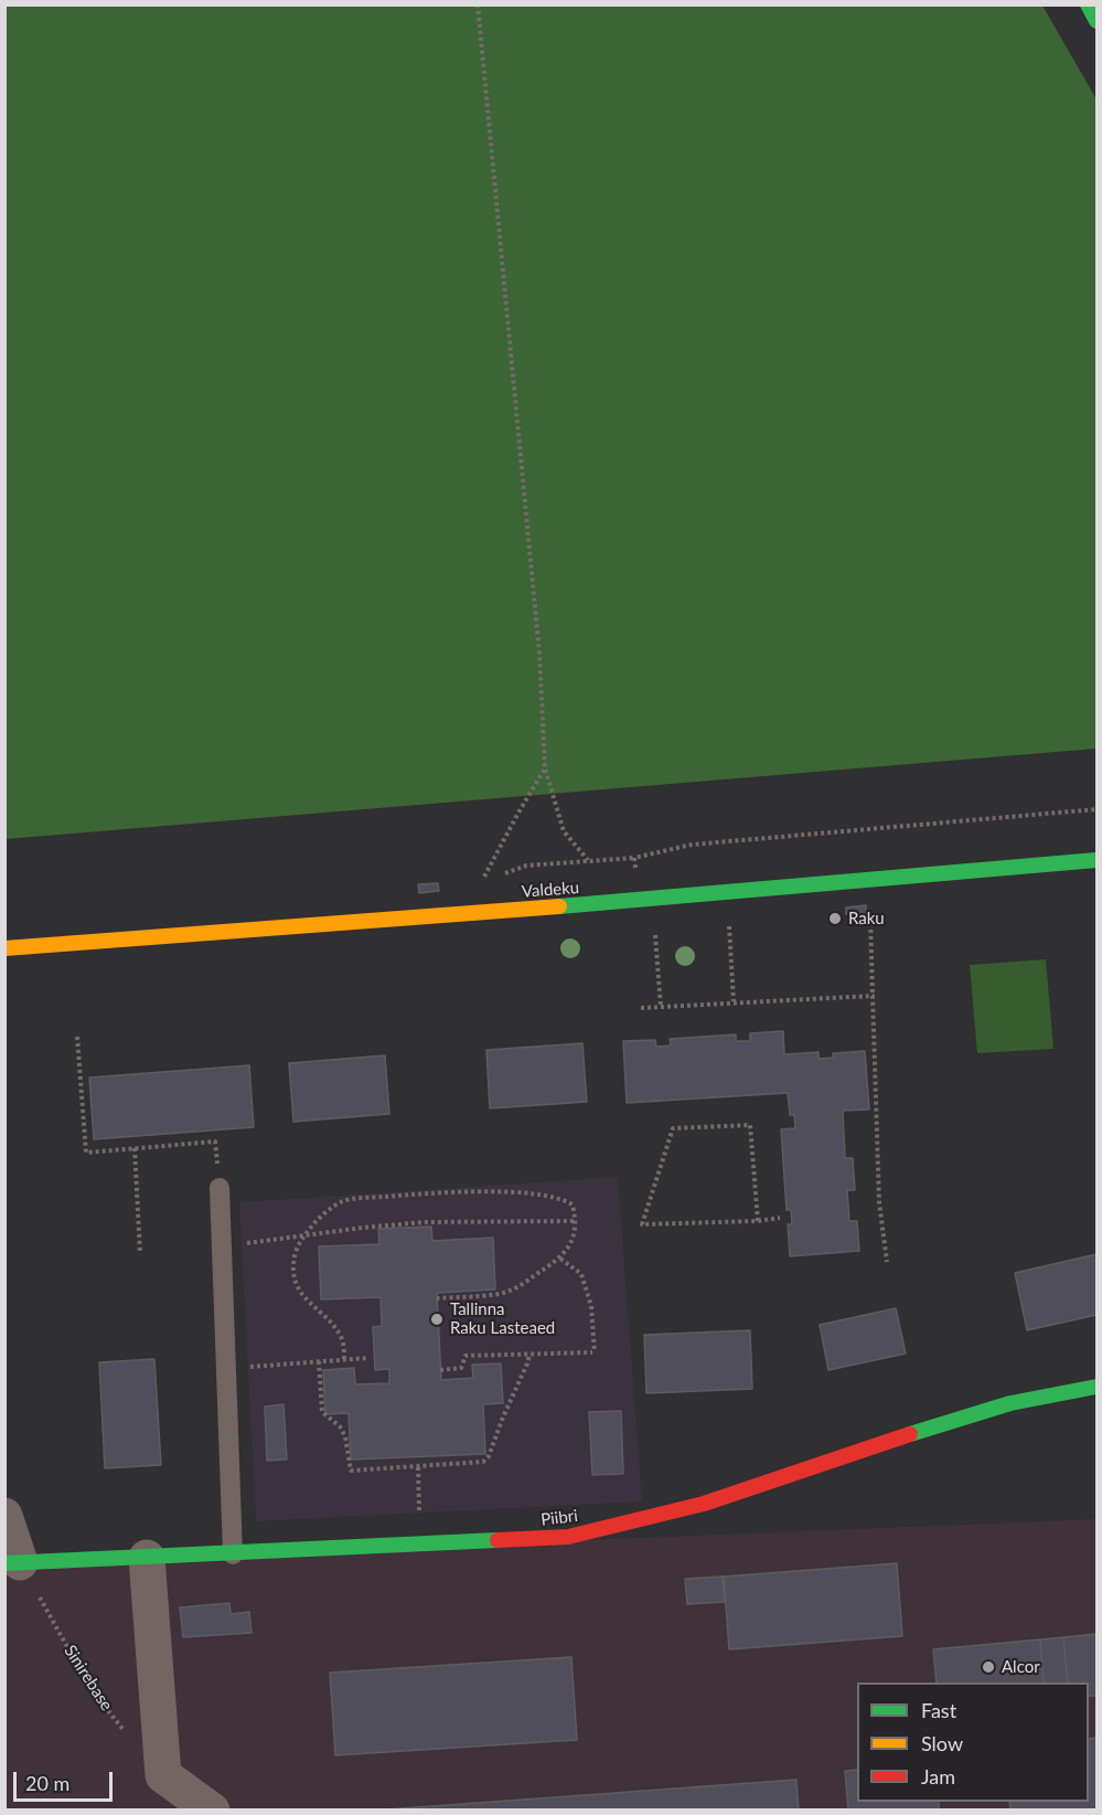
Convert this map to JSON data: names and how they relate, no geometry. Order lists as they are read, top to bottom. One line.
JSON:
{"streets":{"street":["Valdeku","Piibri"],"path":["Sinirebase"]},"crossings":[["Piibri","Sinirebase"]],"places":["Raku","Tallinna Raku Lasteaed","Alcor"],"legend":["Fast","Slow","Jam"],"scale_bar":"20 m"}
